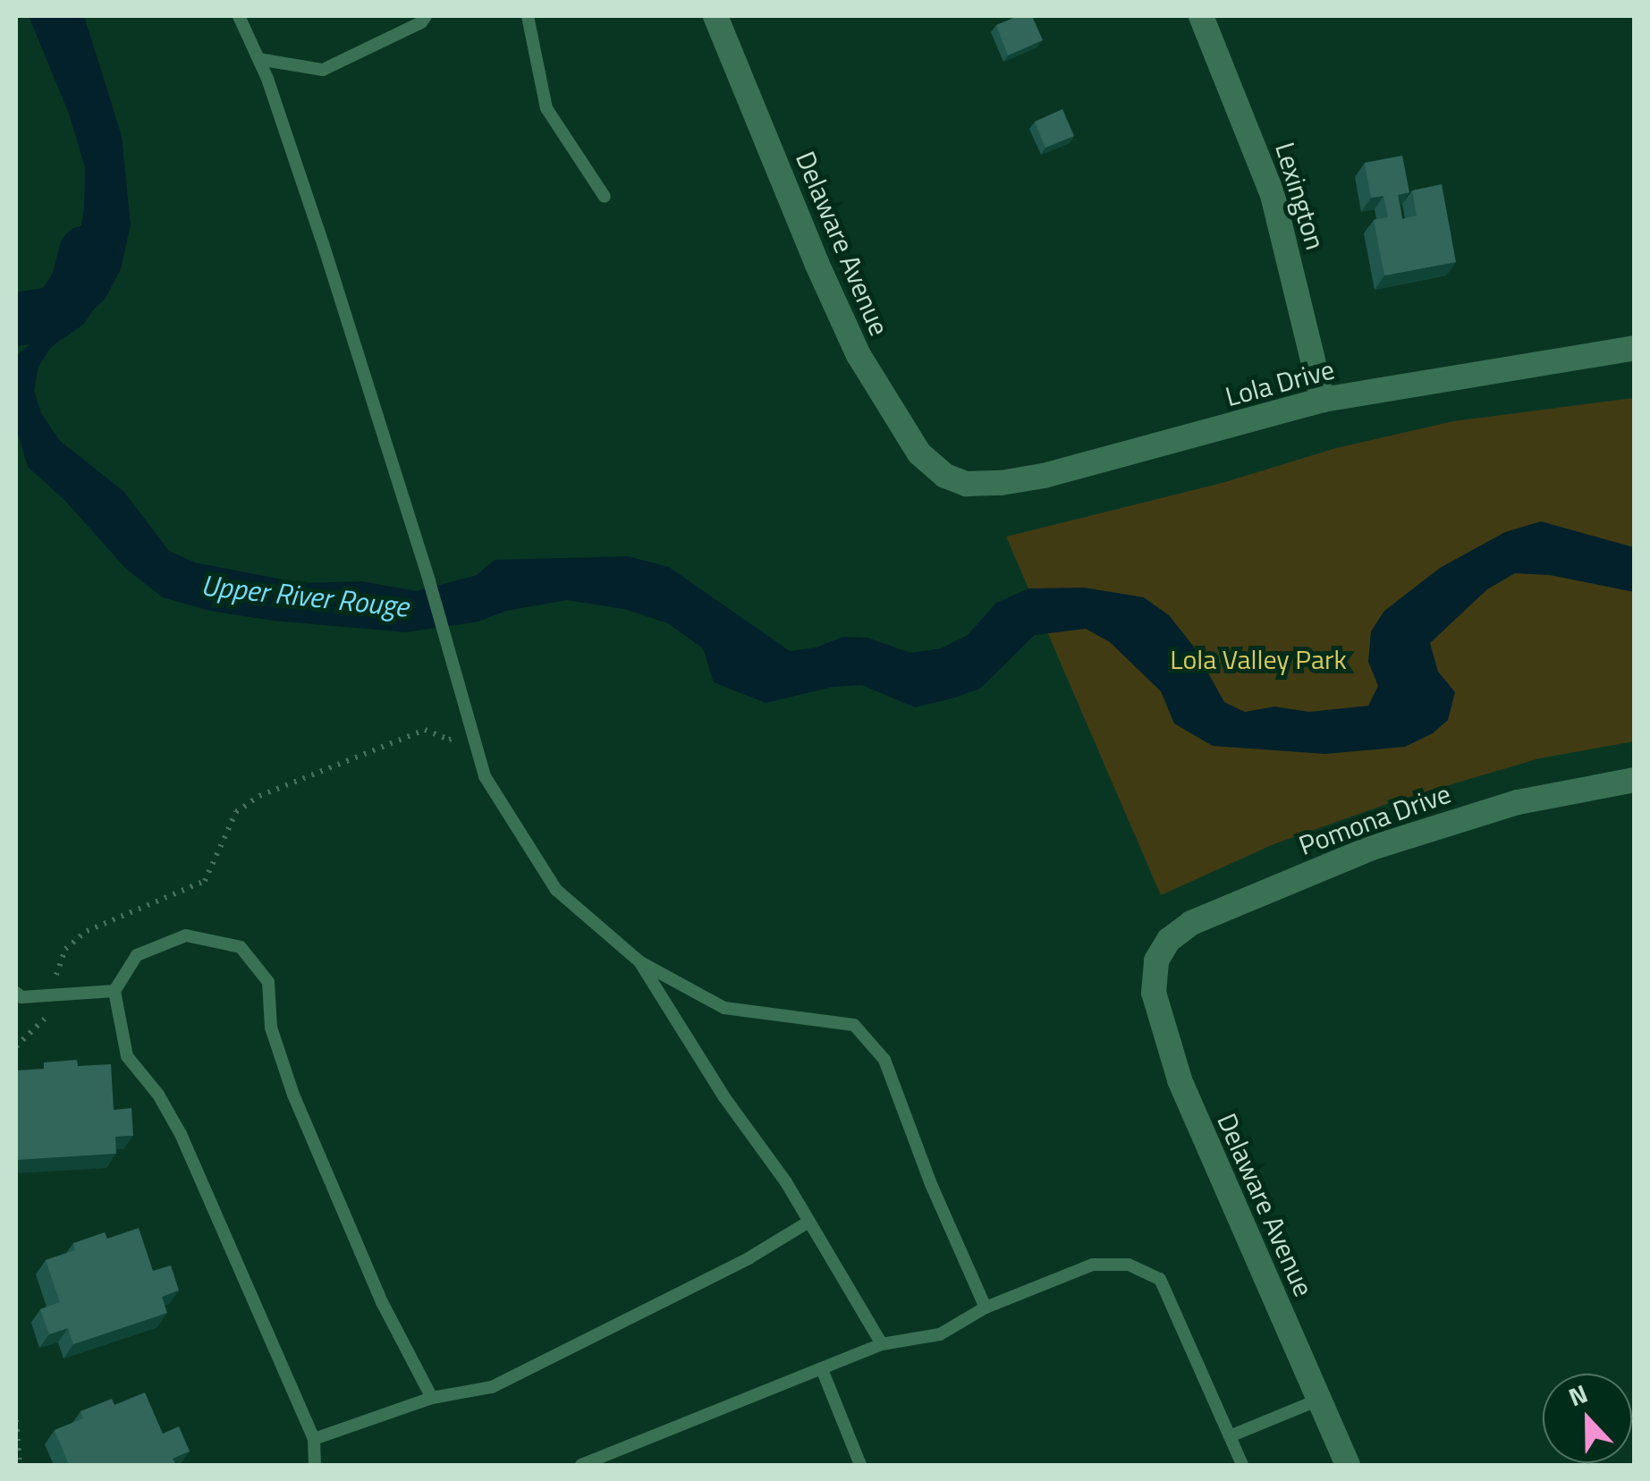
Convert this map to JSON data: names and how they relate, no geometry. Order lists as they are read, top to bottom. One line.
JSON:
{"streets":{"street":["Lexington","Delaware Avenue","Lola Drive","Pomona Drive"]},"crossings":[["Lexington","Lola Drive"],["Delaware Avenue","Lola Drive"],["Delaware Avenue","Pomona Drive"]],"water":["Upper River Rouge"],"parks":["Lola Valley Park"],"north":"top"}
